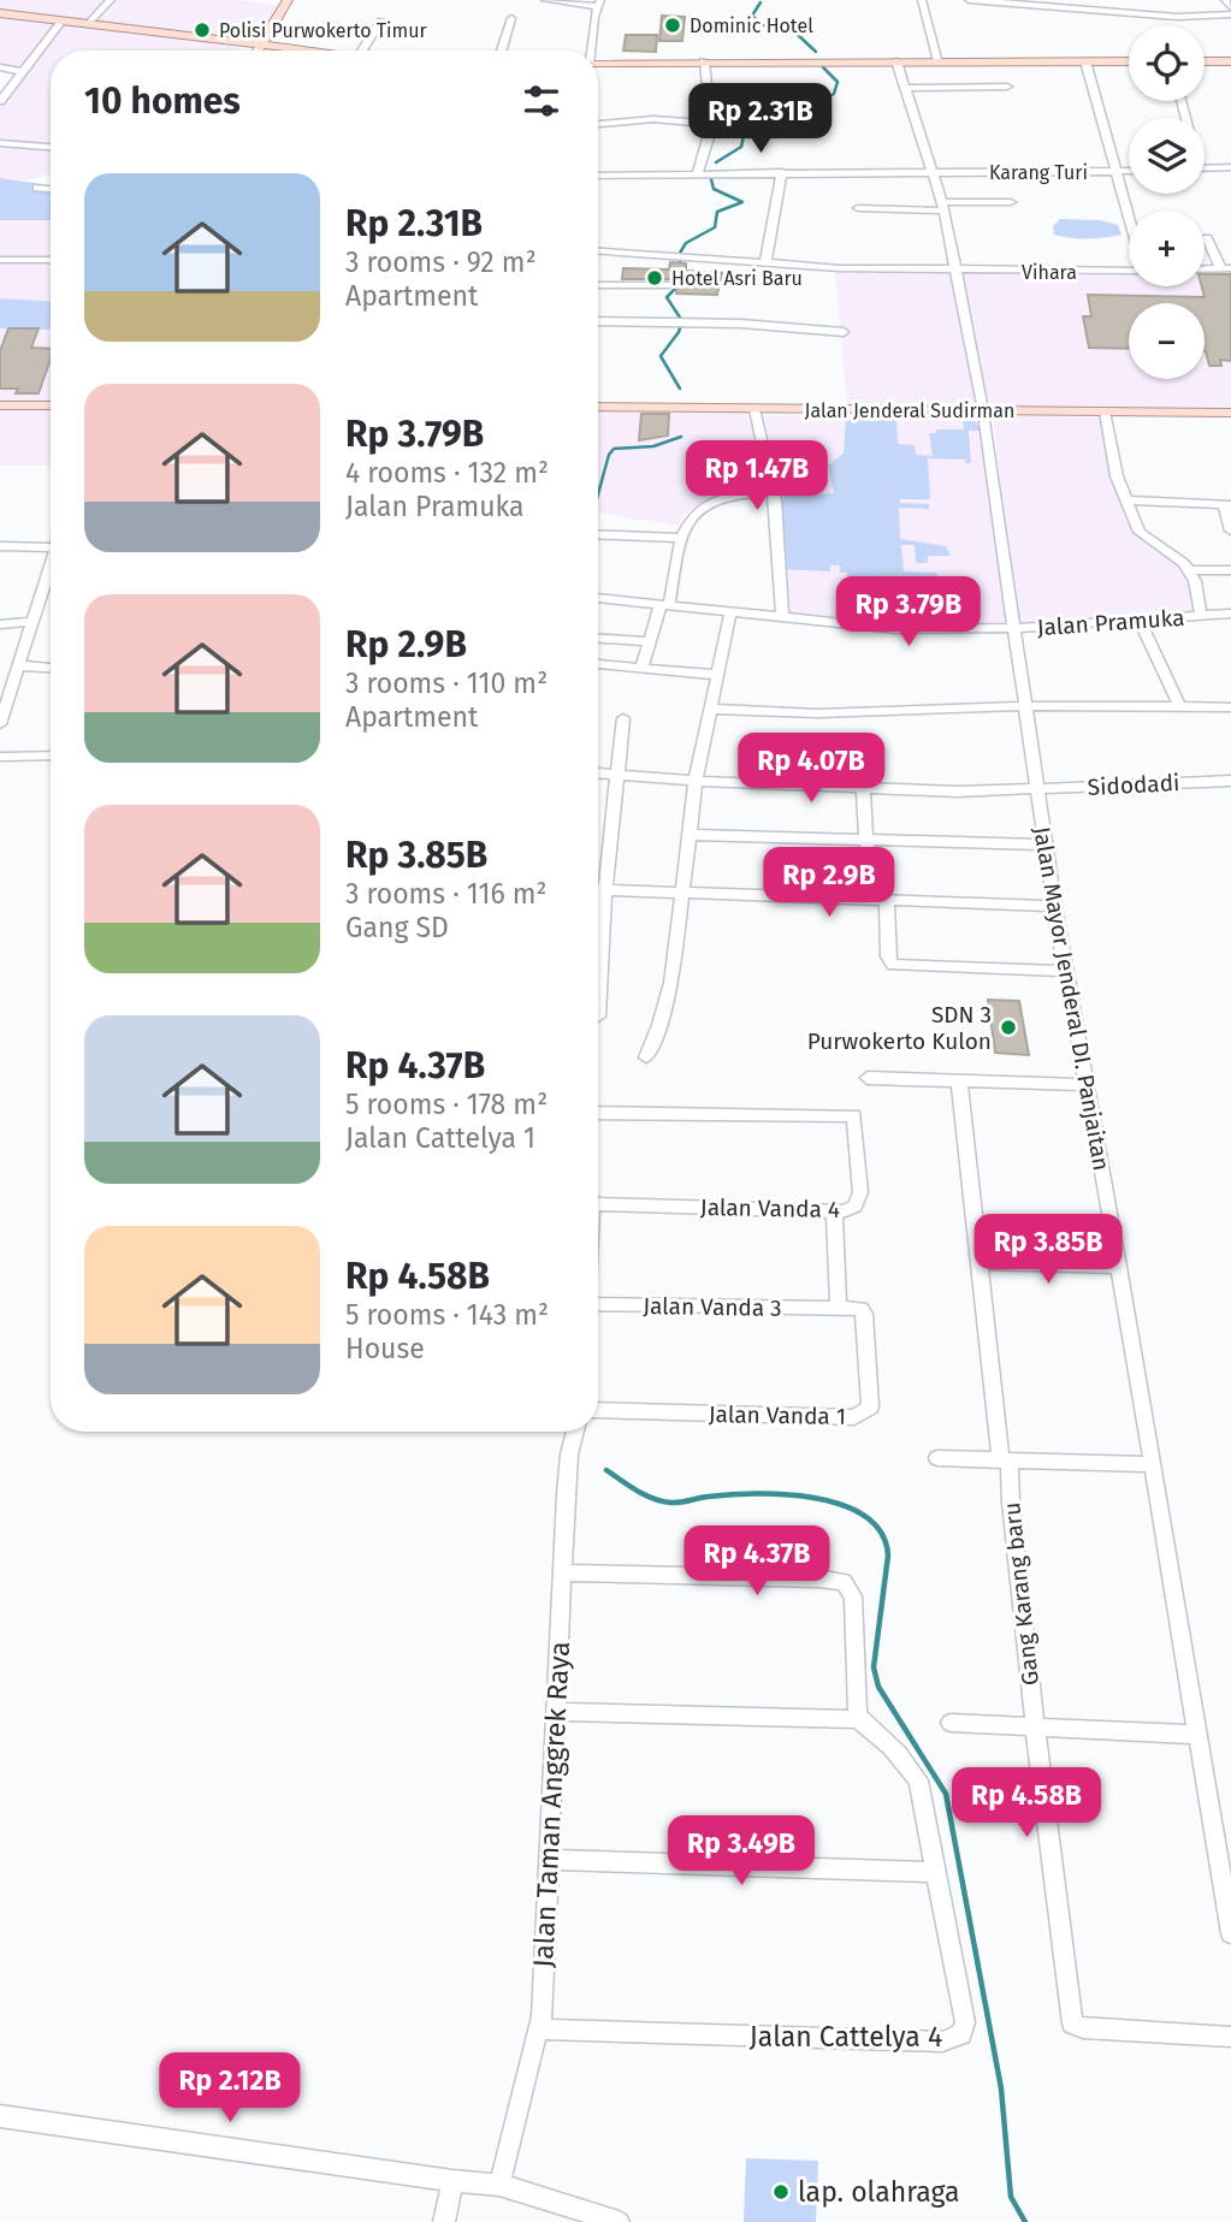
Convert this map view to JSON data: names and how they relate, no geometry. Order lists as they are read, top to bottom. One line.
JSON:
{"streets":{"main road":["Jalan Jenderal Sudirman"],"street":["Karang Turi","Vihara","Jalan Pramuka","Sidodadi","Jalan Mayor Jenderal DI. Panjaitan","Jalan Vanda 4","Jalan Vanda 3","Jalan Vanda 1","Gang Karang baru","Jalan Taman Anggrek Raya","Jalan Cattelya 4"]},"crossings":[["Karang Turi","Jalan Mayor Jenderal DI. Panjaitan"],["Vihara","Jalan Mayor Jenderal DI. Panjaitan"],["Jalan Jenderal Sudirman","Jalan Mayor Jenderal DI. Panjaitan"],["Jalan Pramuka","Jalan Mayor Jenderal DI. Panjaitan"],["Sidodadi","Jalan Mayor Jenderal DI. Panjaitan"],["Jalan Vanda 3","Jalan Vanda 1"],["Jalan Taman Anggrek Raya","Jalan Cattelya 4"]],"places":["Dominic Hotel","Polisi Purwokerto Timur","Hotel Asri Baru","SDN 3 Purwokerto Kulon","lap. olahraga"],"page":{"map_buttons":["+","−"],"heading":"10 homes","price":["Rp 2.31B","Rp 1.47B","Rp 3.79B","Rp 4.07B","Rp 2.9B","Rp 3.85B","Rp 4.37B","Rp 4.58B","Rp 3.49B","Rp 2.12B"],"list":[{"name":"Rp 2.31B","note":"3 rooms · 92 m² · Apartment"},{"name":"Rp 3.79B","note":"4 rooms · 132 m² · Jalan Pramuka"},{"name":"Rp 2.9B","note":"3 rooms · 110 m² · Apartment"},{"name":"Rp 3.85B","note":"3 rooms · 116 m² · Gang SD"},{"name":"Rp 4.37B","note":"5 rooms · 178 m² · Jalan Cattelya 1"},{"name":"Rp 4.58B","note":"5 rooms · 143 m² · House"}]}}
